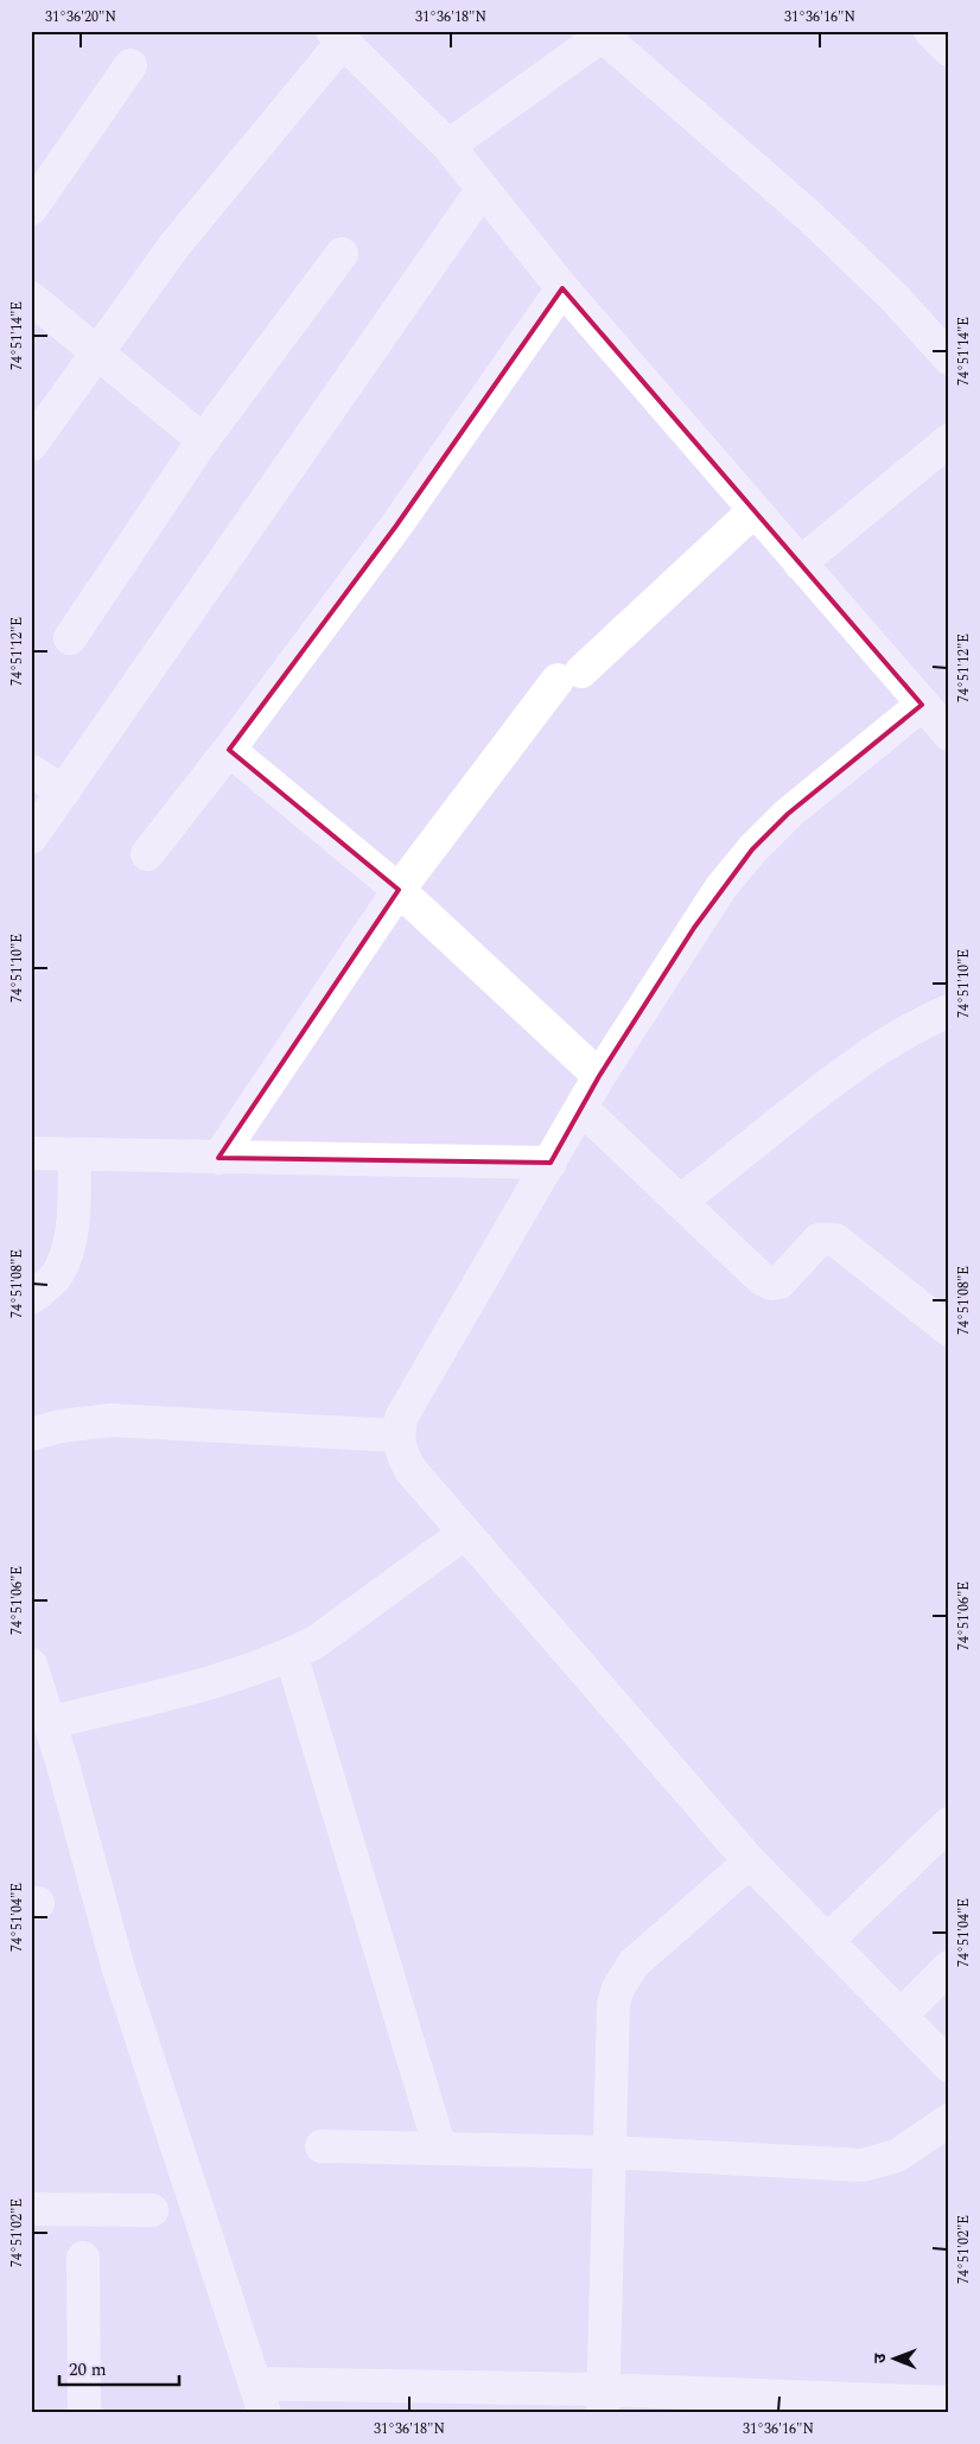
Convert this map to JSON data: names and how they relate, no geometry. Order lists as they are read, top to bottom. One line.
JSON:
{"scale_bar":"20 m","north":"left","coordinates":["31°36'20\"N","31°36'18\"N","31°36'16\"N","74°51'14\"E","74°51'12\"E","74°51'10\"E","74°51'08\"E","74°51'06\"E","74°51'04\"E","74°51'02\"E"]}
